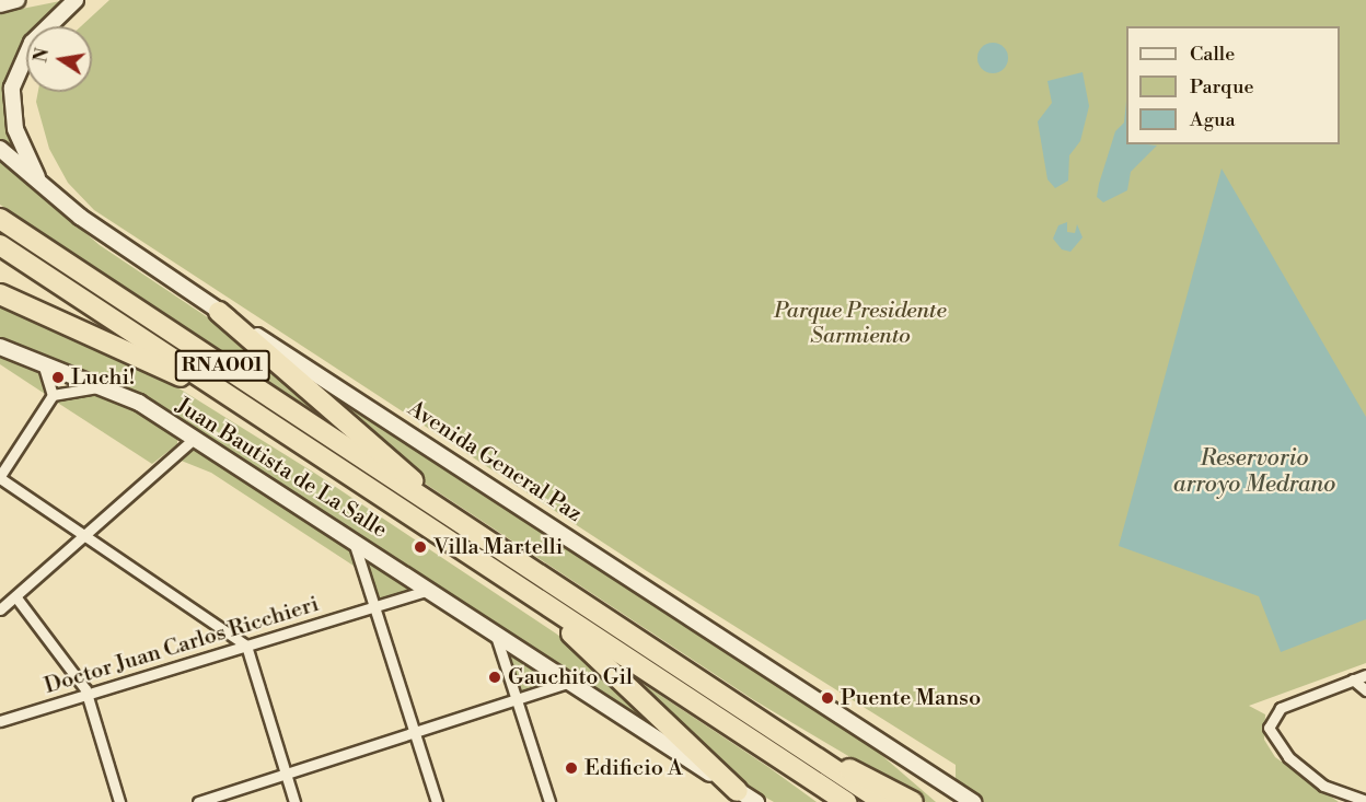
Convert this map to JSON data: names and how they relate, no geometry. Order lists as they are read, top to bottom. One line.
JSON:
{"streets":{"highway":["RNA001"],"street":["Avenida General Paz","Juan Bautista de La Salle","Doctor Juan Carlos Ricchieri"]},"crossings":[["Juan Bautista de La Salle","Doctor Juan Carlos Ricchieri"]],"water":["Reservorio arroyo Medrano"],"parks":["Parque Presidente Sarmiento"],"places":["Luchi!","Villa Martelli","Gauchito Gil","Puente Manso","Edificio A"],"legend":["Calle","Parque","Agua"],"north":"left"}
